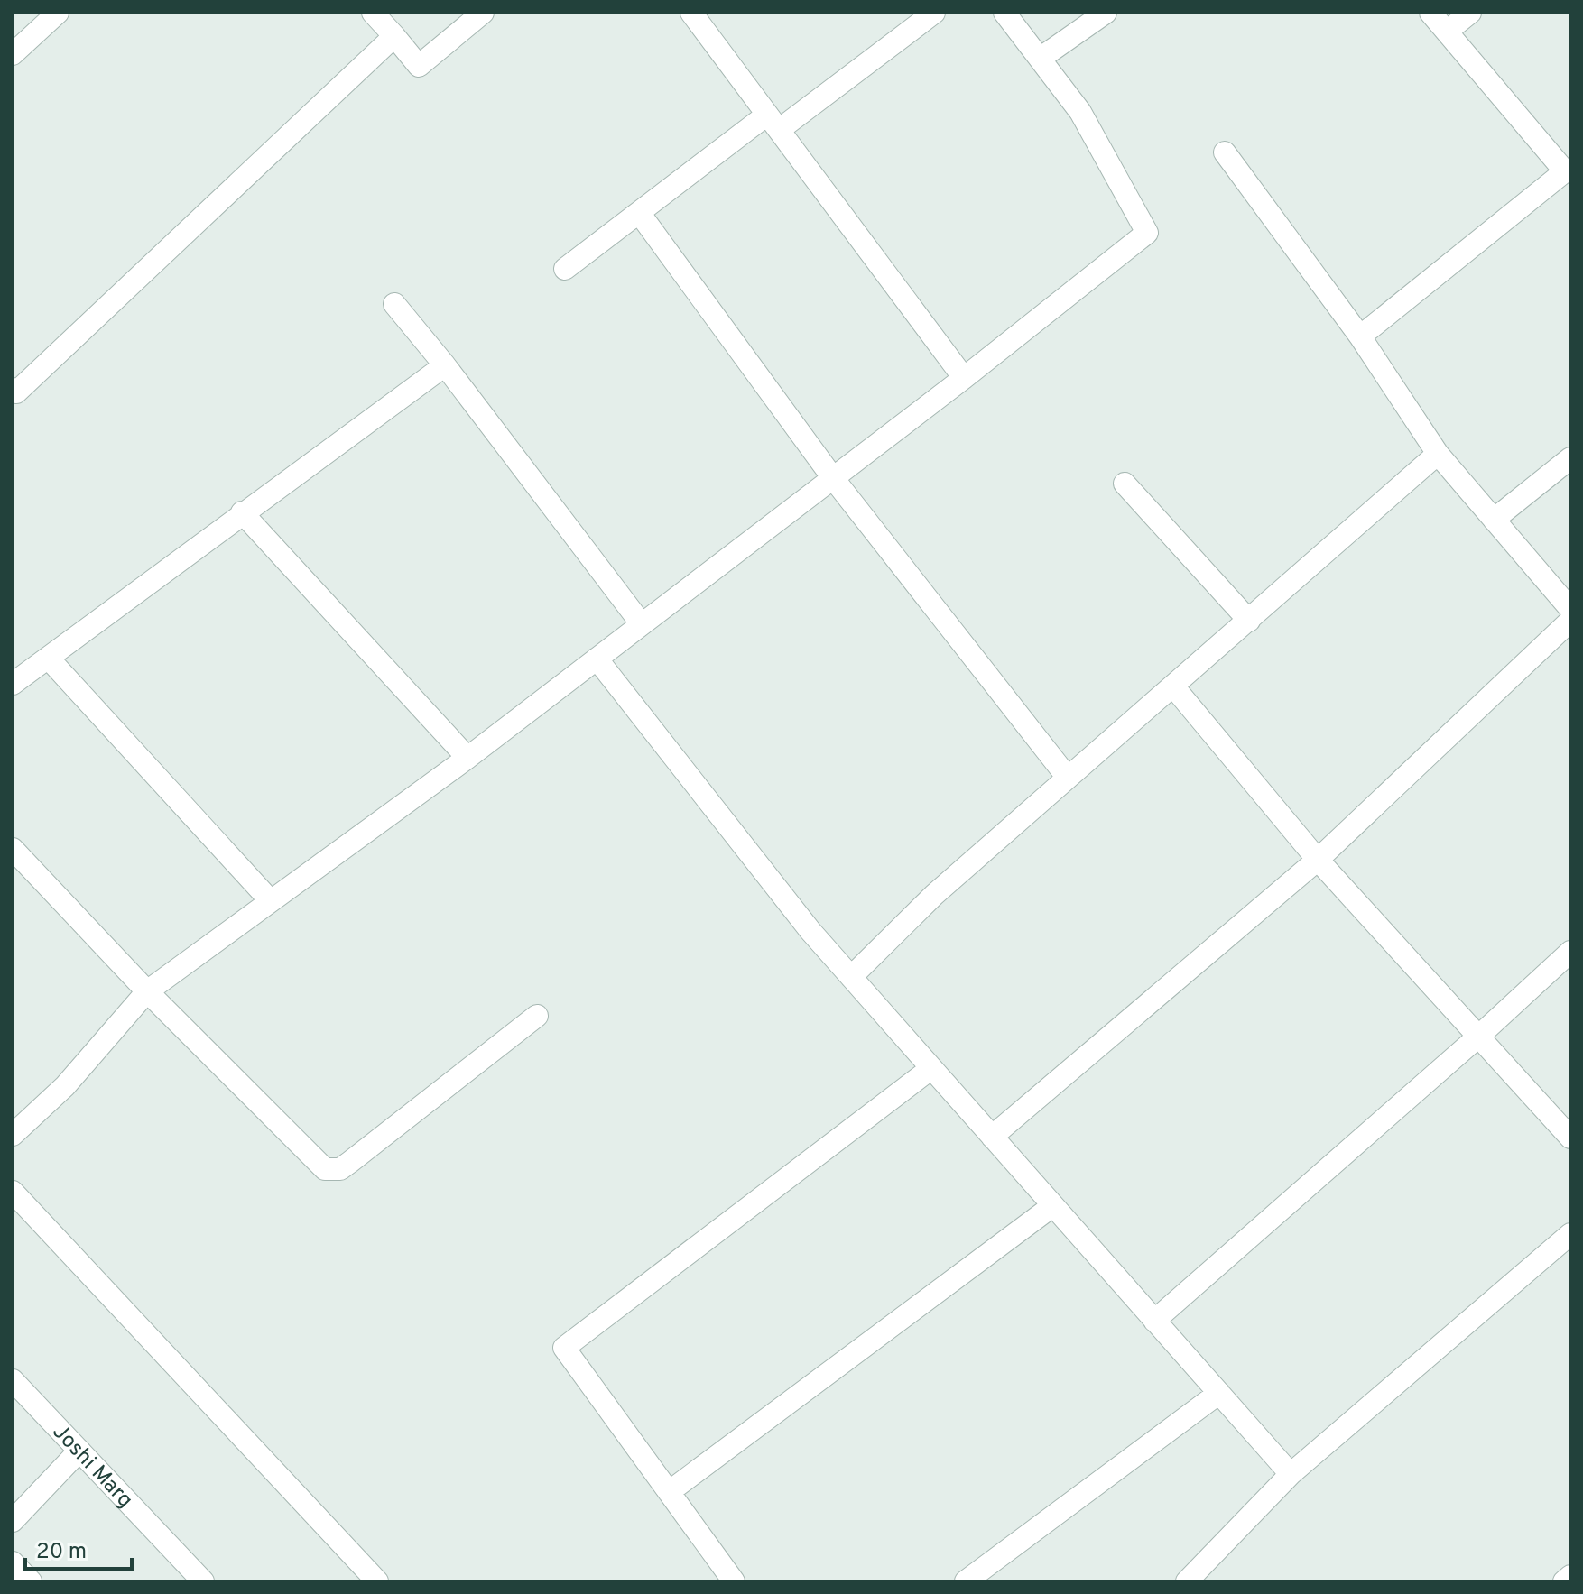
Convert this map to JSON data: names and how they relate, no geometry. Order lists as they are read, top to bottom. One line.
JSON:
{"streets":{"street":["Joshi Marg"]},"scale_bar":"20 m"}
